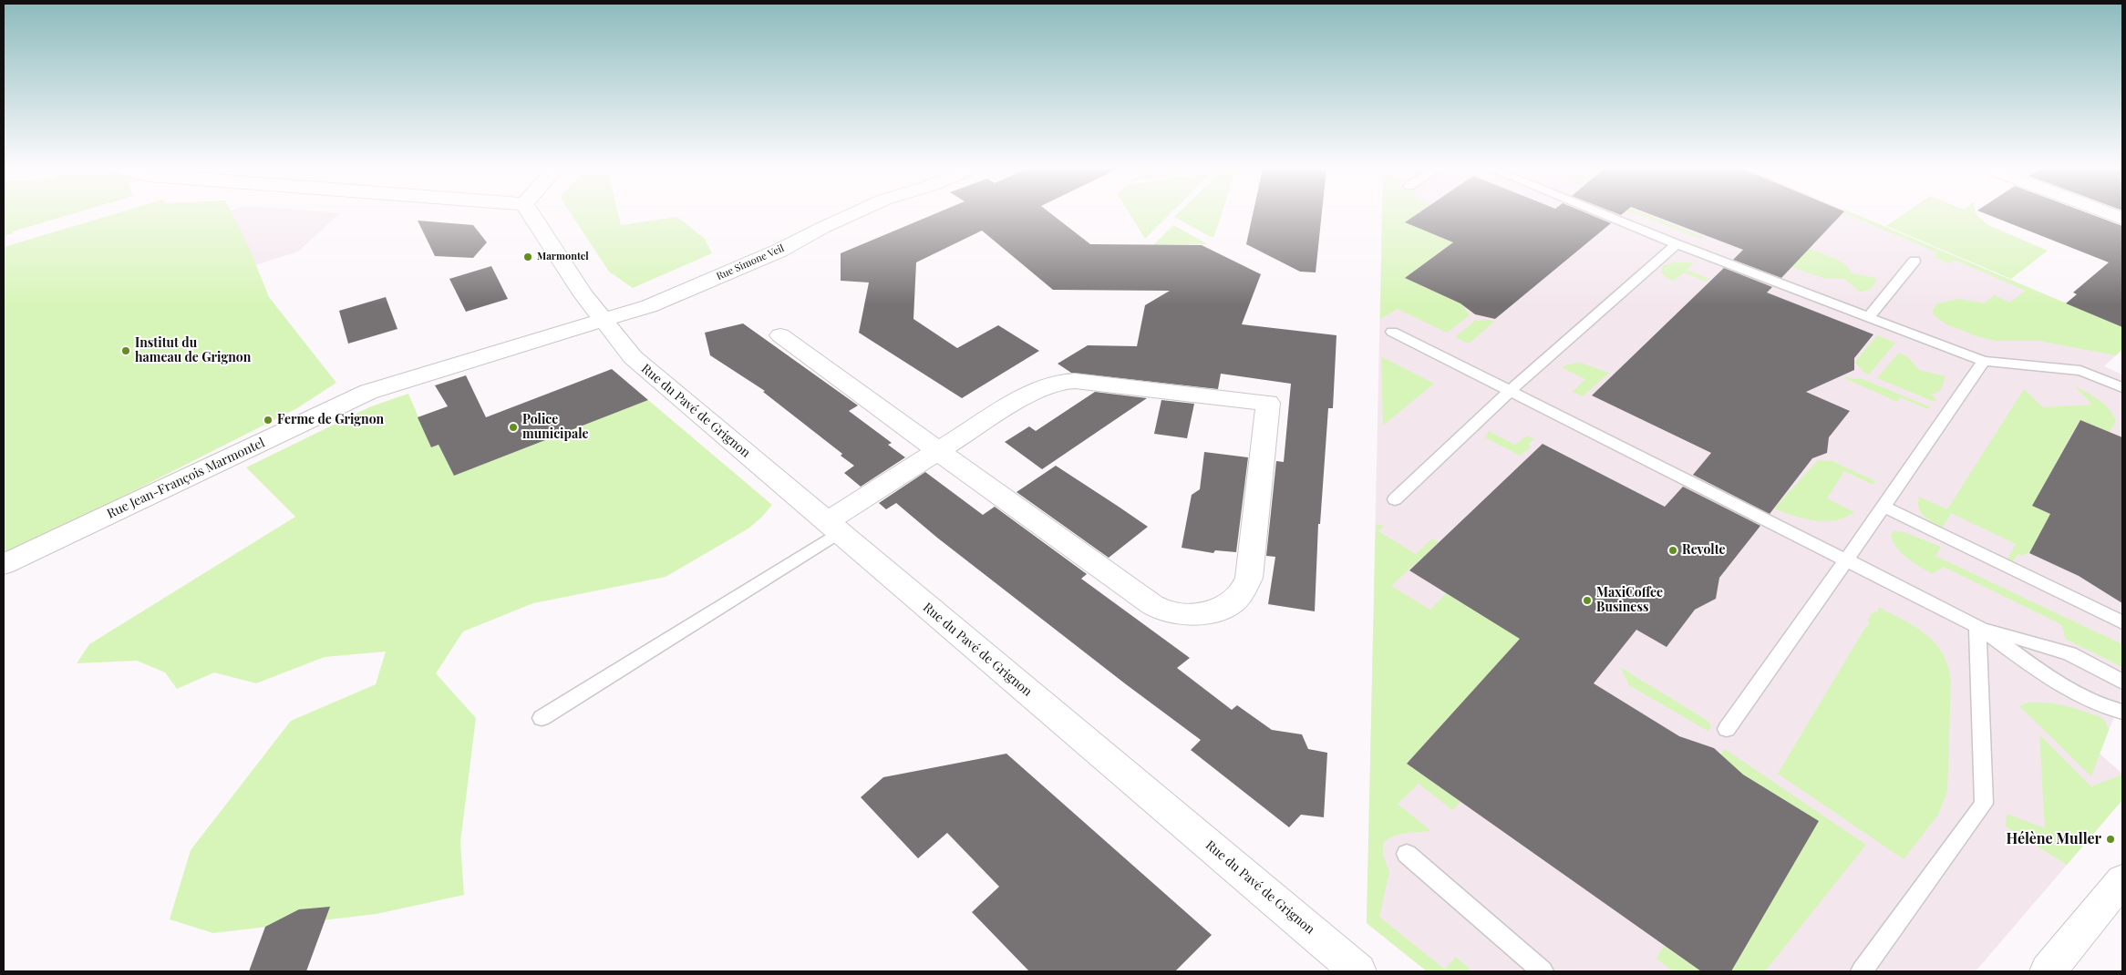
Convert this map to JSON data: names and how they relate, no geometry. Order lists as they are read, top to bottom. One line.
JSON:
{"streets":{"street":["Rue Simone Veil","Rue du Pavé de Grignon","Rue Jean-François Marmontel"]},"crossings":[["Rue Simone Veil","Rue du Pavé de Grignon"],["Rue Simone Veil","Rue Jean-François Marmontel"],["Rue du Pavé de Grignon","Rue Jean-François Marmontel"]],"places":["Marmontel","Institut du hameau de Grignon","Ferme de Grignon","Police municipale","Revolte","MaxiCoffee Business","Hélène Muller"]}
